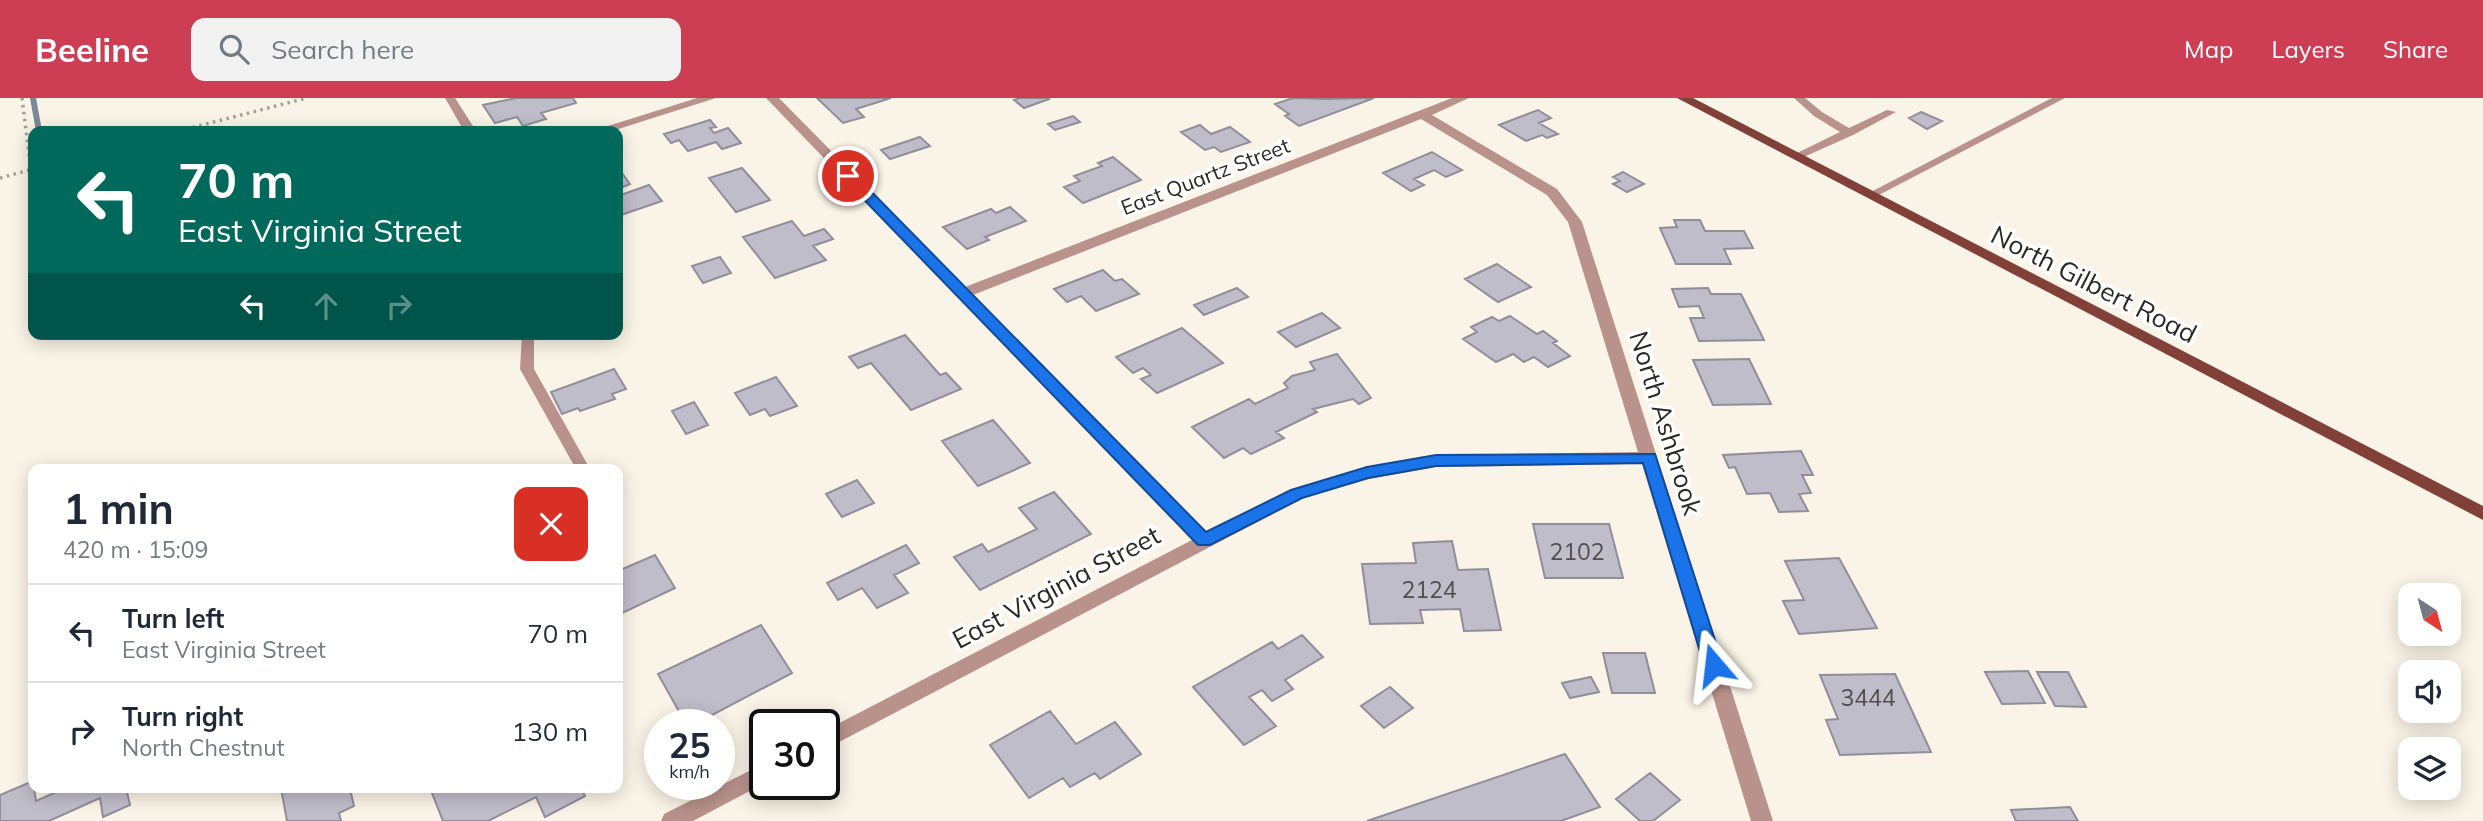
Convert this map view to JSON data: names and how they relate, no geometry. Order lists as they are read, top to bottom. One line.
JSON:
{"streets":{"main road":["North Gilbert Road"],"street":["East Quartz Street","North Ashbrook","East Virginia Street"]},"crossings":[["East Quartz Street","North Ashbrook"],["North Ashbrook","East Virginia Street"]],"house_numbers":["2102","2124","3444"],"north":"bottom right","page":{"header":"Beeline","search":"Search here","nav":["Map","Layers","Share"],"turn":["70 m","East Virginia Street"],"heading":["1 min","420 m · 15:09"],"list":[{"name":"Turn left","note":"East Virginia Street","value":"70 m"},{"name":"Turn right","note":"North Chestnut","value":"130 m"}],"speed":"25 km/h","limit":"30"}}
